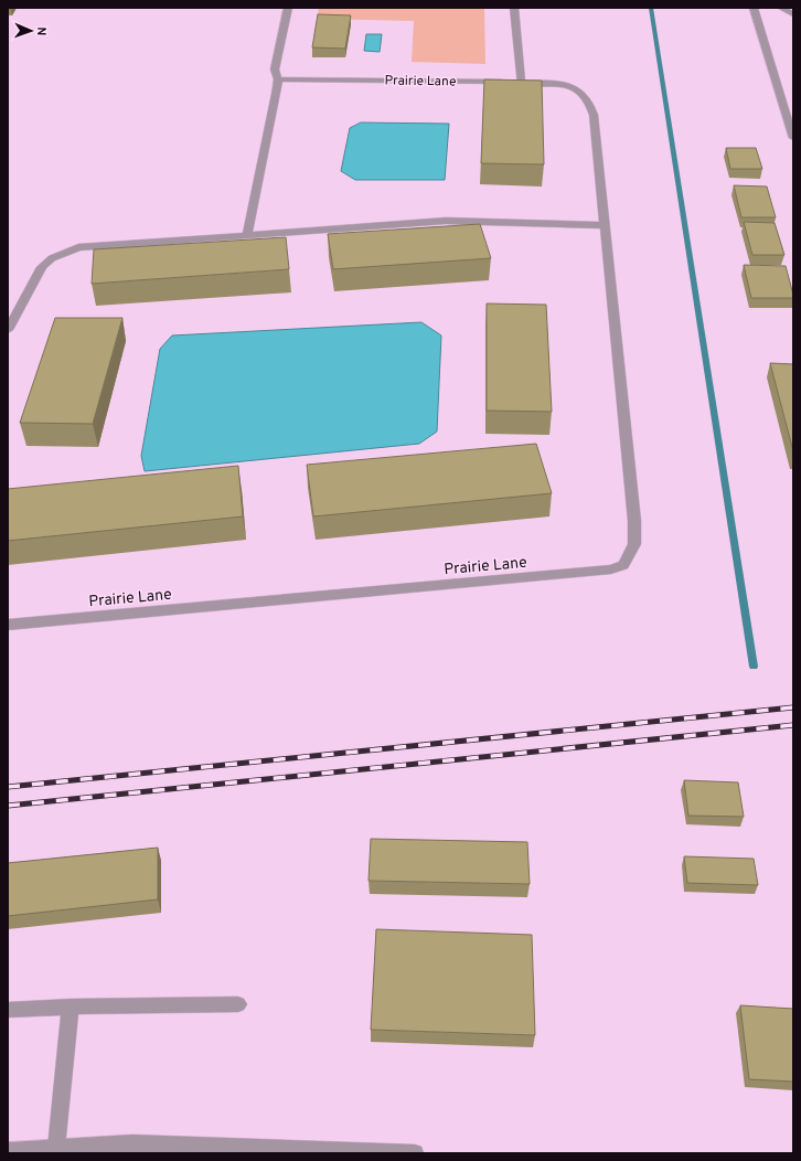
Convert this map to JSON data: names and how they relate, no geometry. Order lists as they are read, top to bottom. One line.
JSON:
{"streets":{"street":["Prairie Lane"]},"north":"right"}
